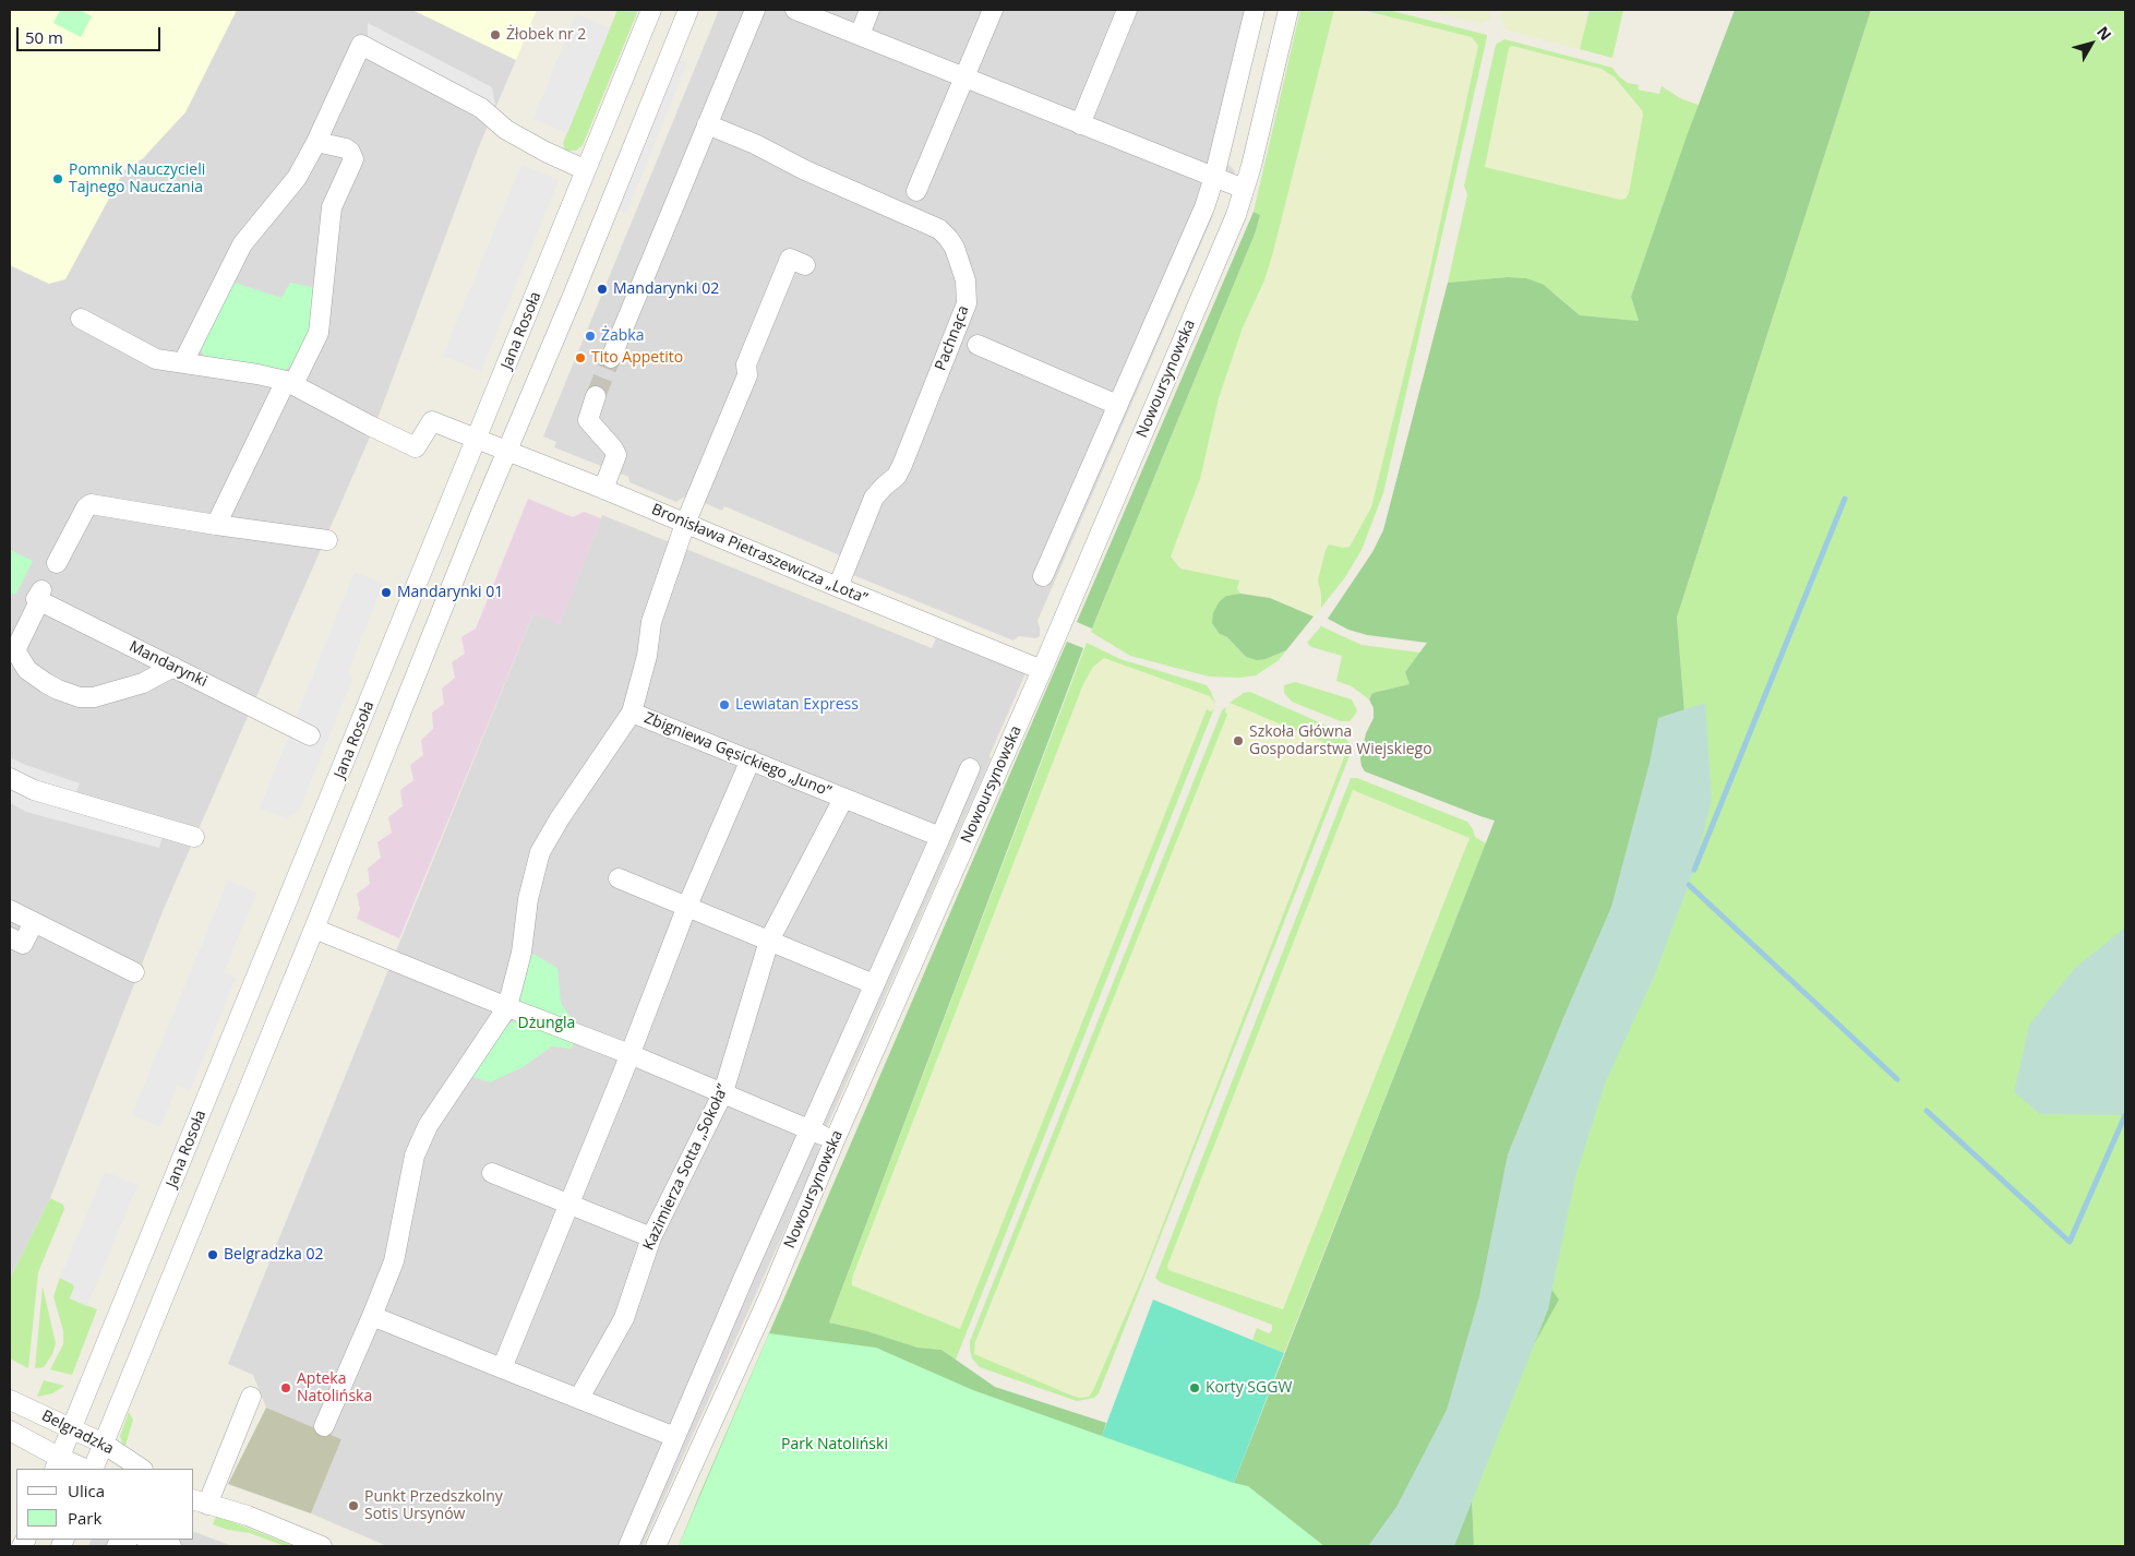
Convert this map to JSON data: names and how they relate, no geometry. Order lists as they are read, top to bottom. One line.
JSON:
{"streets":{"street":["Jana Rosoła","Pachnąca","Nowoursynowska","Bronisława Pietraszewicza „Lota”","Mandarynki","Zbigniewa Gęsickiego „Juno”","Kazimierza Sotta „Sokoła”","Belgradzka"]},"crossings":[["Jana Rosoła","Bronisława Pietraszewicza „Lota”"],["Jana Rosoła","Belgradzka"],["Pachnąca","Bronisława Pietraszewicza „Lota”"],["Nowoursynowska","Bronisława Pietraszewicza „Lota”"],["Zbigniewa Gęsickiego „Juno”","Kazimierza Sotta „Sokoła”"]],"parks":["Dżungla","Park Natoliński"],"places":["Żłobek nr 2","Pomnik Nauczycieli Tajnego Nauczania","Mandarynki 02","Żabka","Tito Appetito","Mandarynki 01","Lewiatan Express","Szkoła Główna Gospodarstwa Wiejskiego","Belgradzka 02","Apteka Natolińska","Korty SGGW","Punkt Przedszkolny Sotis Ursynów"],"legend":["Ulica","Park"],"scale_bar":"50 m","north":"top right"}
